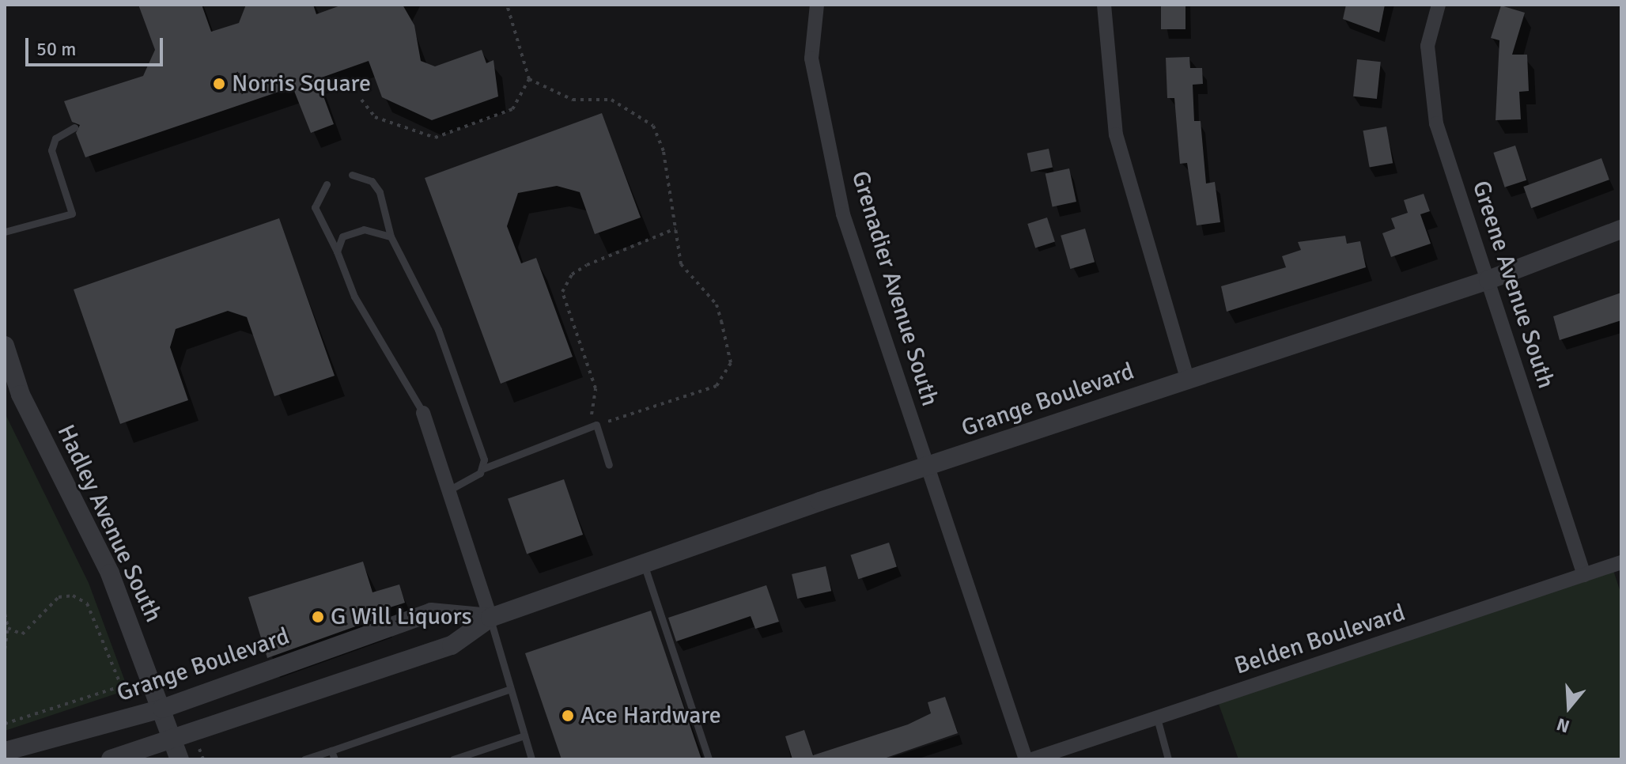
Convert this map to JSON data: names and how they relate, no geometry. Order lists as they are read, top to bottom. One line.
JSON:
{"streets":{"street":["Greene Avenue South","Grenadier Avenue South","Grange Boulevard","Hadley Avenue South","Belden Boulevard"]},"crossings":[["Greene Avenue South","Grange Boulevard"],["Greene Avenue South","Belden Boulevard"],["Grenadier Avenue South","Grange Boulevard"],["Grange Boulevard","Hadley Avenue South"]],"places":["Norris Square","G Will Liquors","Ace Hardware"],"scale_bar":"50 m","north":"bottom"}
